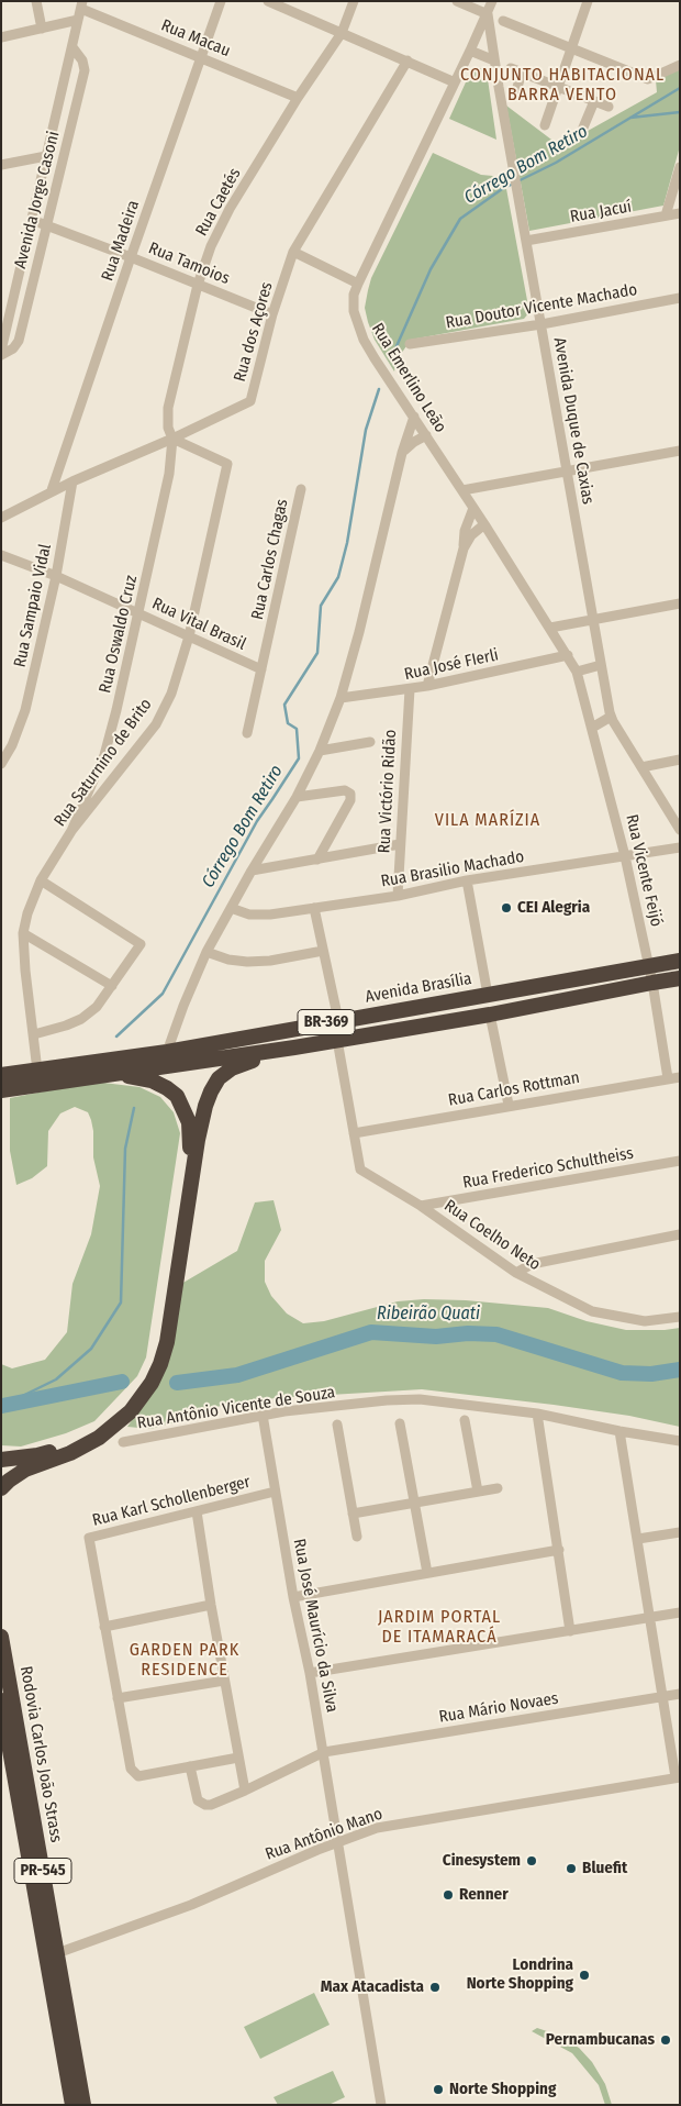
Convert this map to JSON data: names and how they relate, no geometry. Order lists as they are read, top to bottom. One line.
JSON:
{"streets":{"highway":["Avenida Brasília","BR-369","Rodovia Carlos João Strass","PR-545"],"street":["Rua Macau","Avenida Jorge Casoni","Rua Caetés","Rua Jacuí","Rua Madeira","Rua Tamoios","Rua Doutor Vicente Machado","Rua dos Açores","Rua Emerlino Leão","Avenida Duque de Caxias","Rua Carlos Chagas","Rua Sampaio Vidal","Rua Vital Brasil","Rua Oswaldo Cruz","Rua José FIerli","Rua Saturnino de Brito","Rua Victório Ridão","Rua Brasilio Machado","Rua Vicente Feijó","Rua Carlos Rottman","Rua Frederico Schultheiss","Rua Coelho Neto","Rua Antônio Vicente de Souza","Rua Karl Schollenberger","Rua José Maurício da Silva","Rua Mário Novaes","Rua Antônio Mano"]},"crossings":[["Rua Macau","Avenida Jorge Casoni"],["Rua Macau","Rua Caetés"],["Rua Macau","Rua Madeira"],["Avenida Jorge Casoni","Rua Tamoios"],["Rua Caetés","Rua Tamoios"],["Rua Caetés","Rua dos Açores"],["Rua Caetés","Rua Oswaldo Cruz"],["Rua Caetés","Rua Saturnino de Brito"],["Rua Jacuí","Avenida Duque de Caxias"],["Rua Madeira","Rua Tamoios"],["Rua Madeira","Rua dos Açores"],["Rua Tamoios","Rua dos Açores"],["Rua Doutor Vicente Machado","Avenida Duque de Caxias"],["Rua dos Açores","Rua Sampaio Vidal"],["Rua dos Açores","Rua Oswaldo Cruz"],["Rua dos Açores","Rua Saturnino de Brito"],["Rua Emerlino Leão","Avenida Duque de Caxias"],["Rua Emerlino Leão","Rua José FIerli"],["Rua Emerlino Leão","Rua Vicente Feijó"],["Rua Carlos Chagas","Rua Vital Brasil"],["Rua Sampaio Vidal","Rua Vital Brasil"],["Rua Vital Brasil","Rua Oswaldo Cruz"],["Rua Vital Brasil","Rua Saturnino de Brito"],["Rua Oswaldo Cruz","Rua Saturnino de Brito"],["Rua José FIerli","Rua Victório Ridão"],["Rua Saturnino de Brito","Avenida Brasília"],["Rua Victório Ridão","Rua Brasilio Machado"],["Rua Brasilio Machado","Rua Vicente Feijó"],["Rua Vicente Feijó","Avenida Brasília"],["Rua Vicente Feijó","BR-369"],["Rua Vicente Feijó","Rua Carlos Rottman"],["BR-369","Rua Coelho Neto"],["Rua Carlos Rottman","Rua Coelho Neto"],["Rua Frederico Schultheiss","Rua Coelho Neto"],["Rua Antônio Vicente de Souza","Rua José Maurício da Silva"],["Rua Karl Schollenberger","Rua José Maurício da Silva"],["Rua Karl Schollenberger","Rua Mário Novaes"],["Rua José Maurício da Silva","Rua Mário Novaes"],["Rua José Maurício da Silva","Rua Antônio Mano"],["Rodovia Carlos João Strass","Rua Antônio Mano"]],"districts":["CONJUNTO HABITACIONAL BARRA VENTO","VILA MARÍZIA","JARDIM PORTAL DE ITAMARACÁ","GARDEN PARK RESIDENCE"],"water":["Córrego Bom Retiro","Ribeirão Quati"],"places":["CEI Alegria","Cinesystem","Bluefit","Renner","Londrina Norte Shopping","Max Atacadista","Pernambucanas","Norte Shopping"]}
